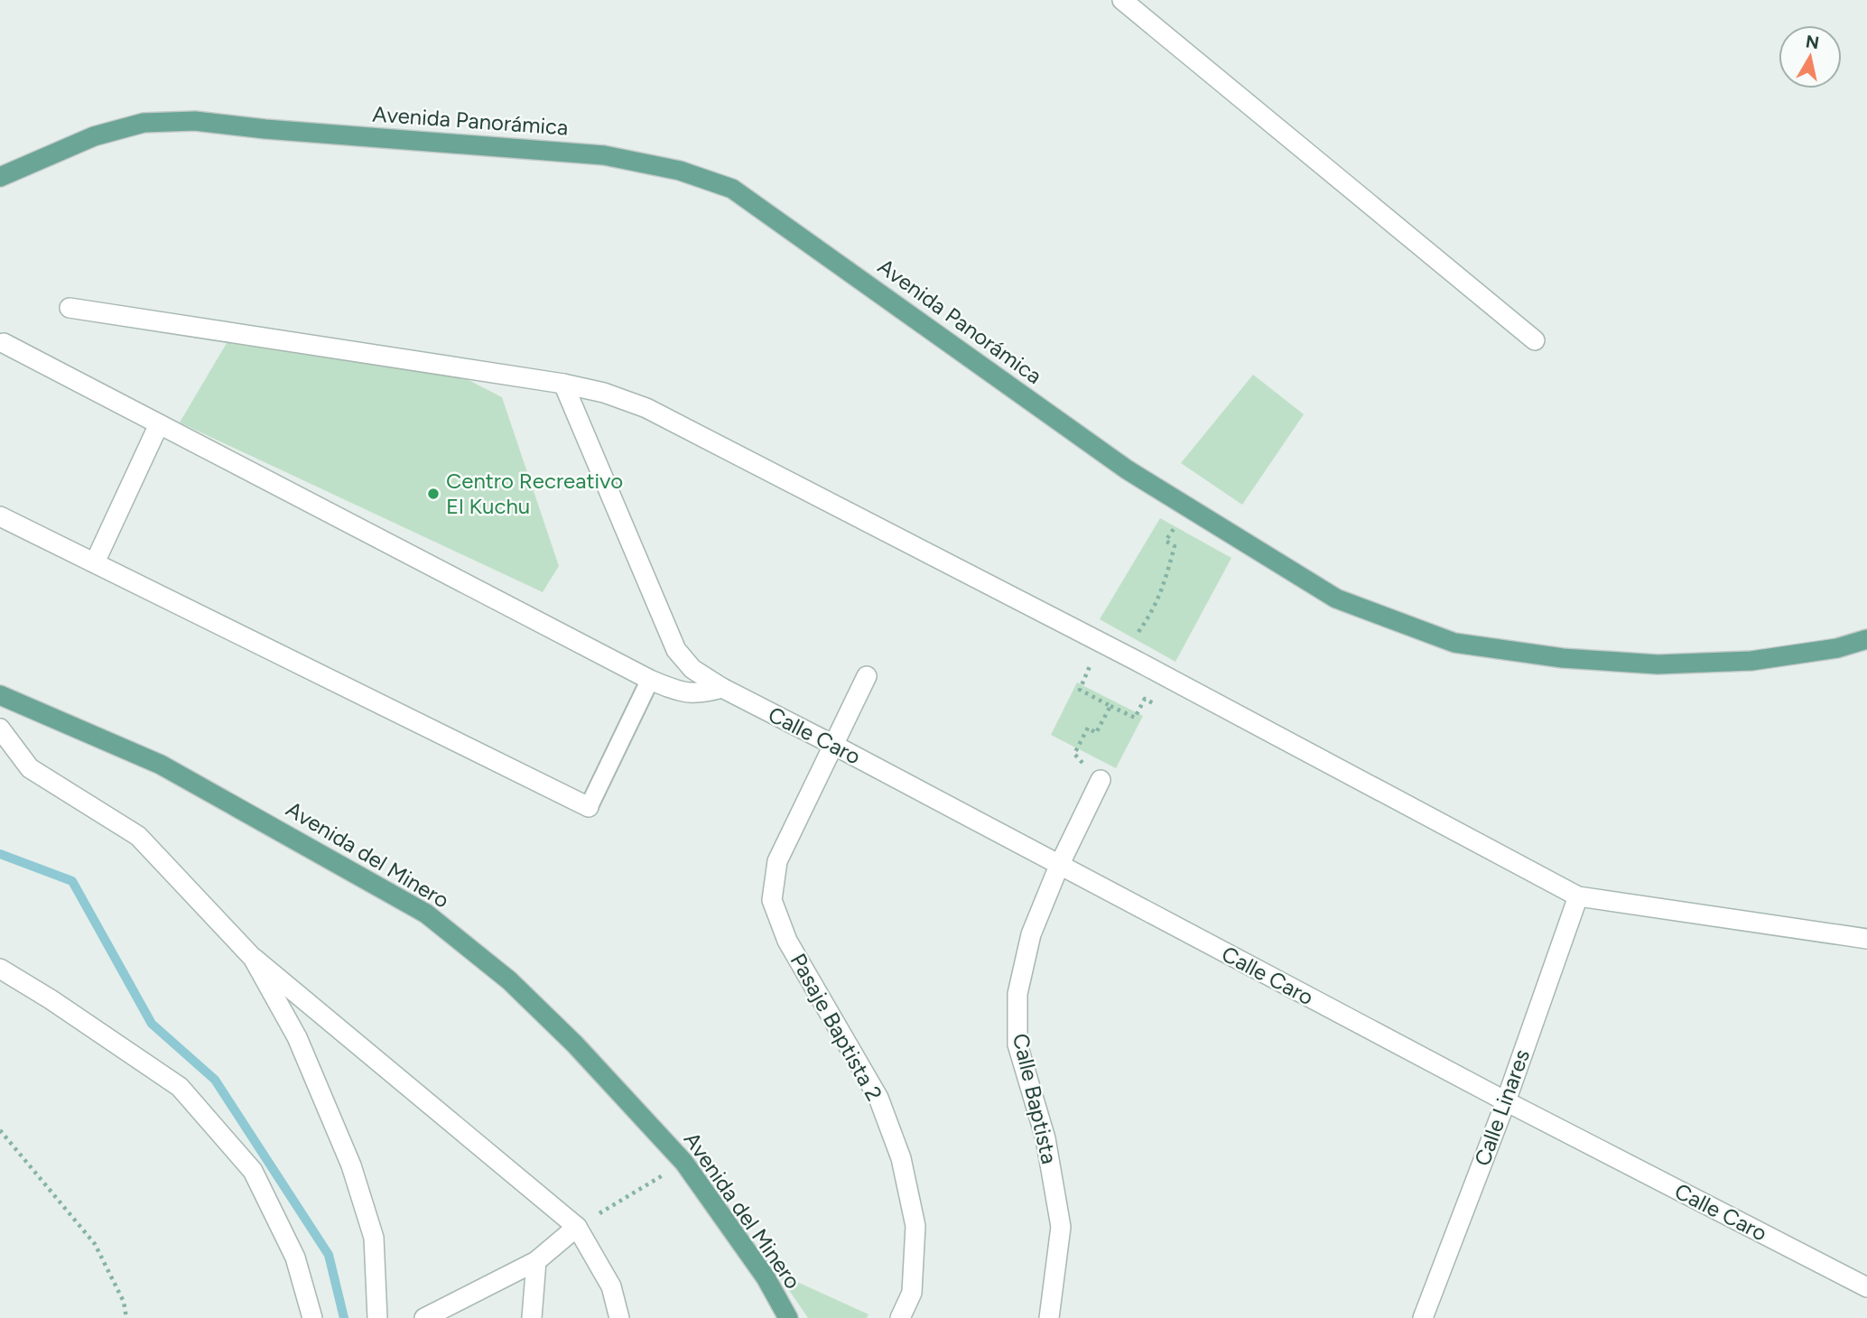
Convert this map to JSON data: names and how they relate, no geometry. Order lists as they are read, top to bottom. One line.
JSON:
{"streets":{"main road":["Avenida Panorámica","Avenida del Minero"],"street":["Calle Caro","Pasaje Baptista 2","Calle Baptista","Calle Linares"]},"crossings":[["Calle Caro","Pasaje Baptista 2"],["Calle Caro","Calle Baptista"],["Calle Caro","Calle Linares"]],"places":["Centro Recreativo El Kuchu"],"north":"top"}
